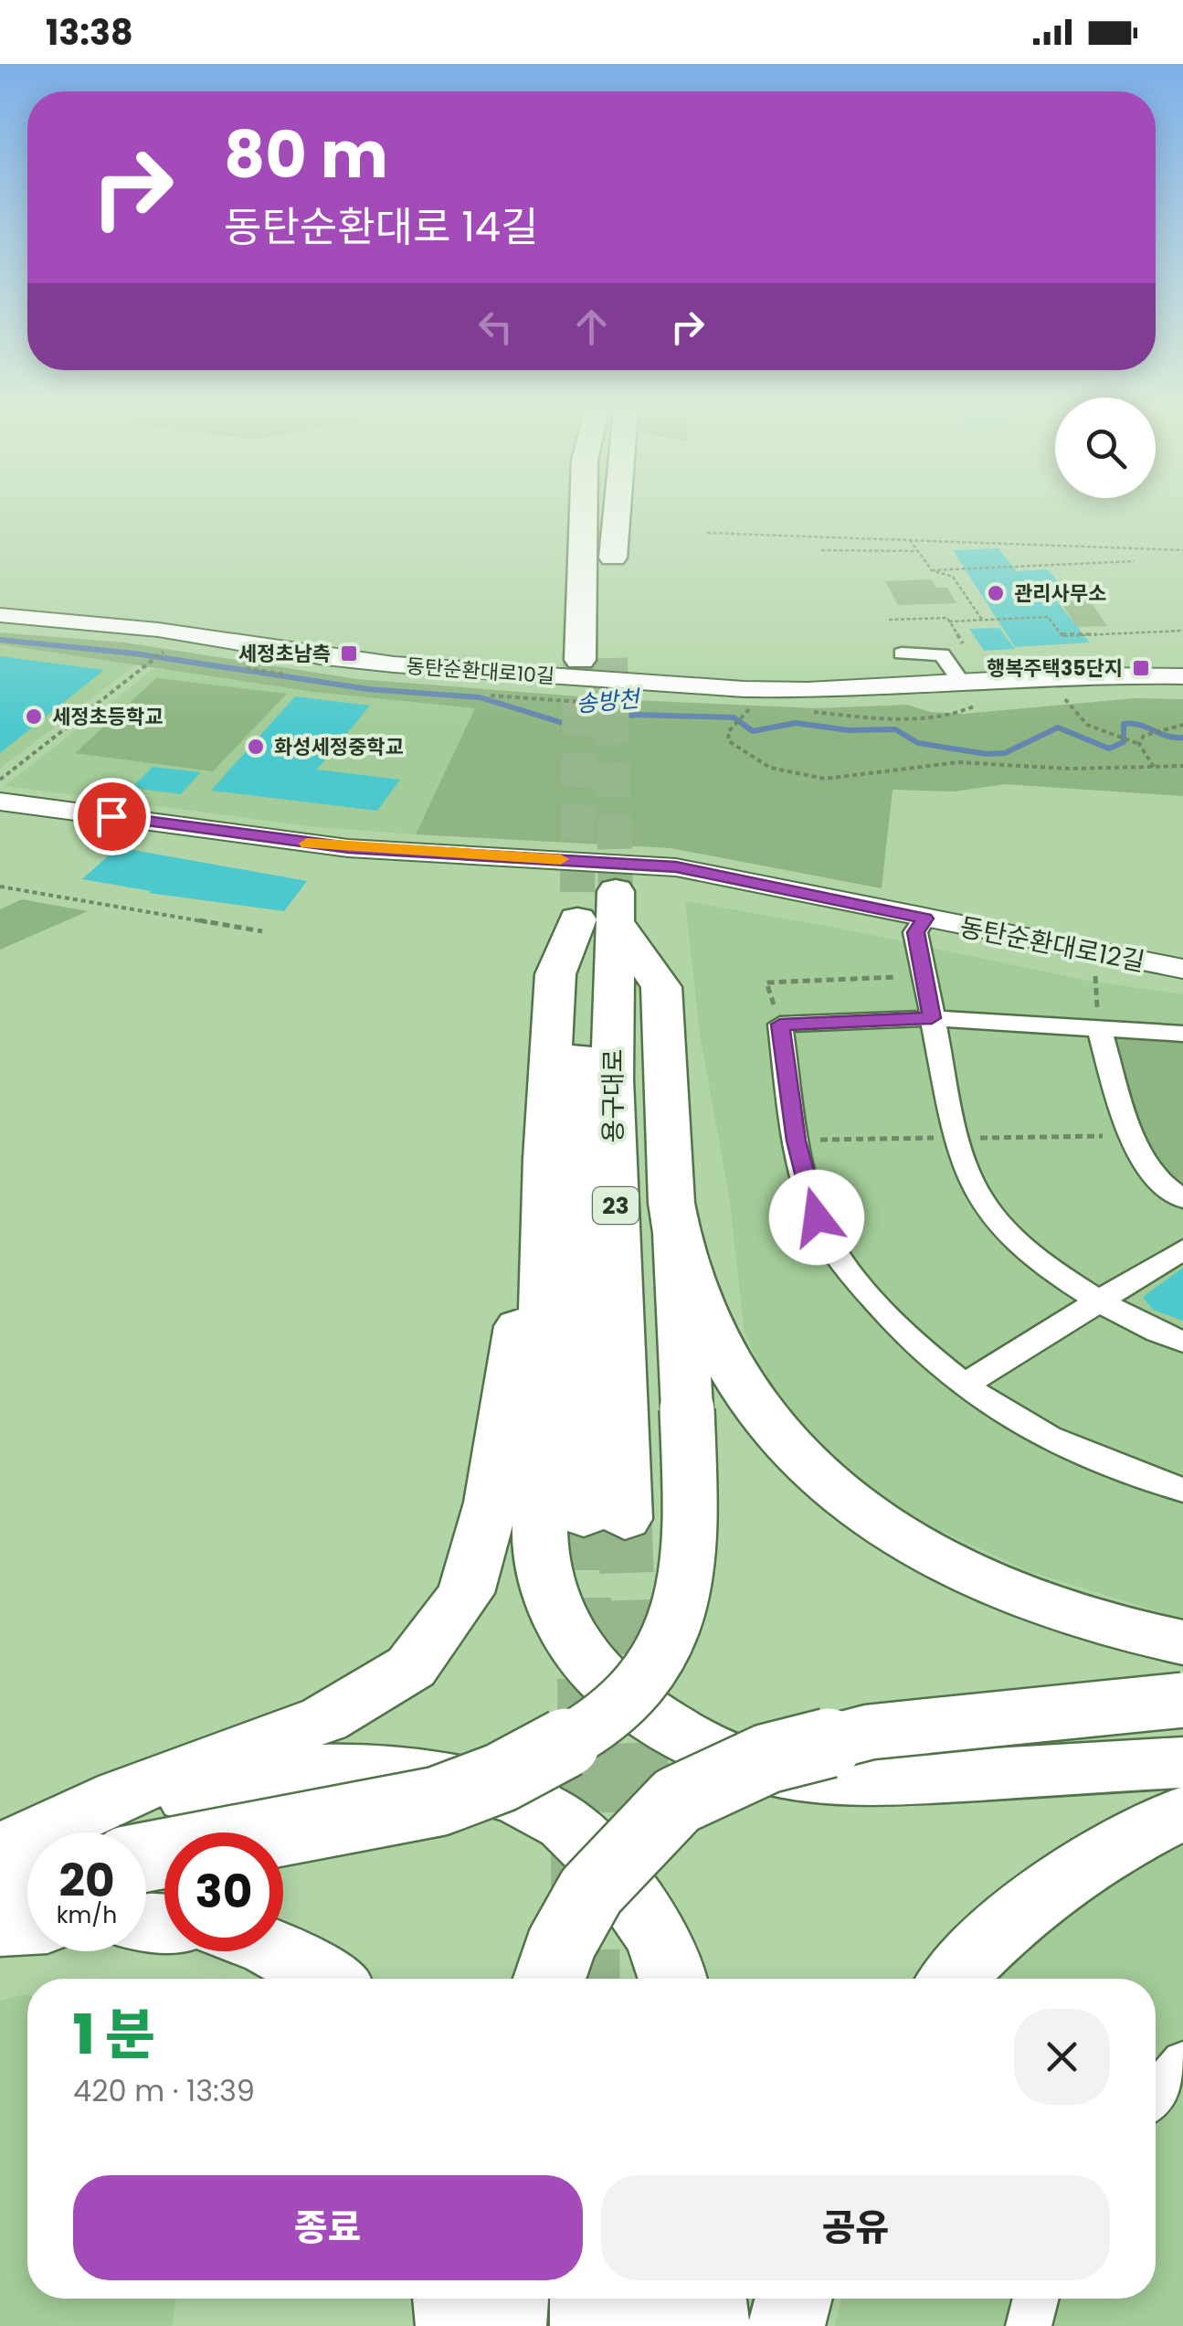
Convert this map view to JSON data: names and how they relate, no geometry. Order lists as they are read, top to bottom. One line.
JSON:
{"streets":{"highway":["용구대로","23"],"street":["동탄순환대로10길","동탄순환대로12길"]},"water":["송방천"],"places":{"other":["관리사무소","세정초등학교","화성세정중학교"],"transit":["세정초남측","행복주택35단지"]},"page":{"status":"13:38","turn":["80 m","동탄순환대로 14길"],"speed":"20 km/h","limit":"30","heading":["1 분","420 m · 13:39"],"buttons":["종료","공유"]}}
